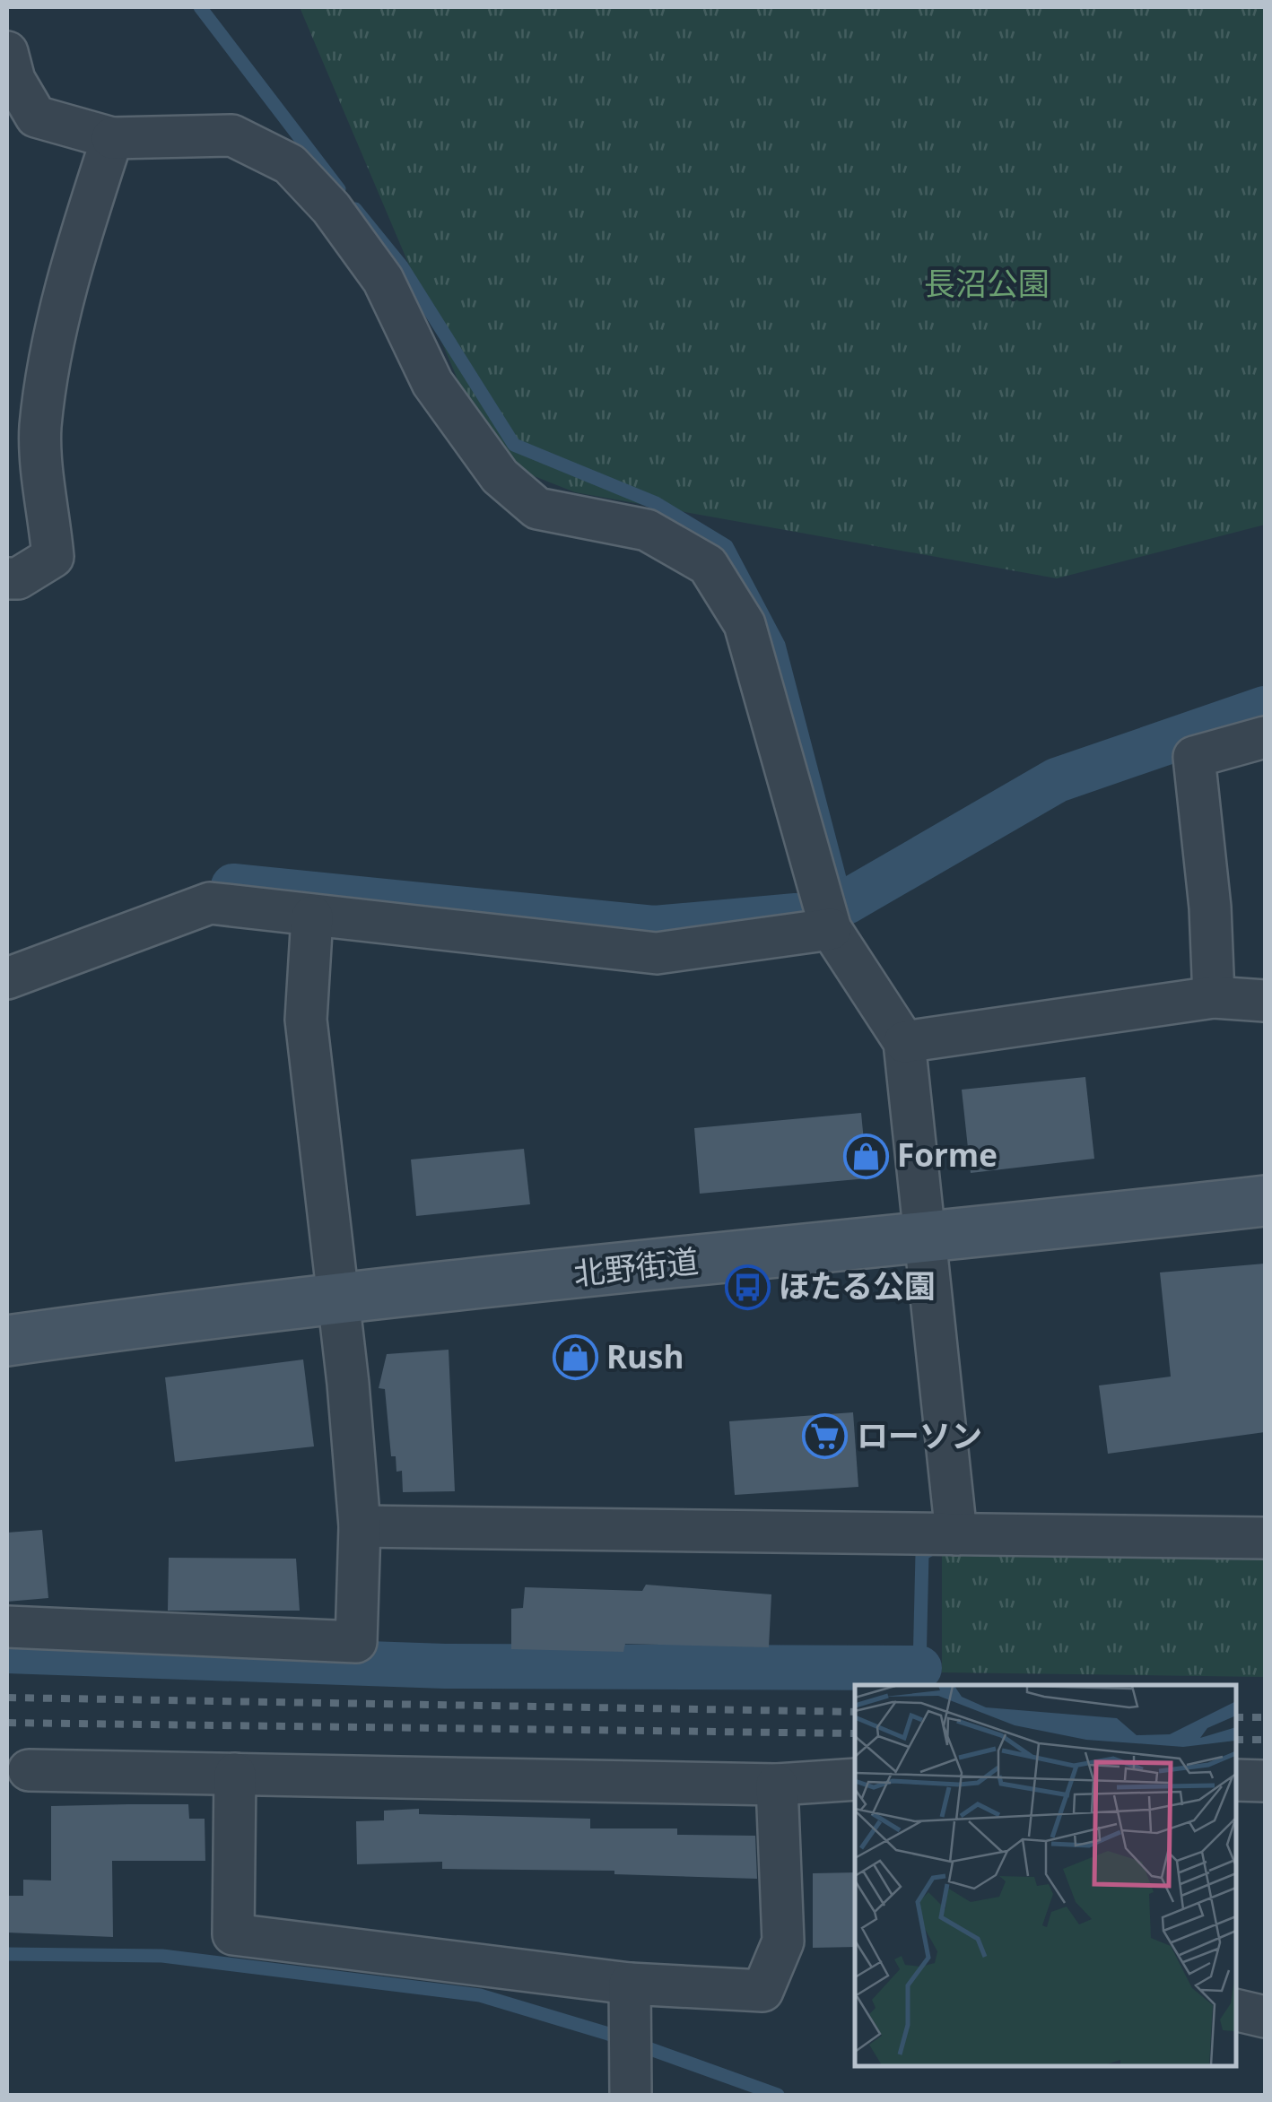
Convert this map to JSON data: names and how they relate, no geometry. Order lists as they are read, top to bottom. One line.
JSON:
{"streets":{"main road":["北野街道"]},"parks":["長沼公園"],"places":{"shop":["Forme","Rush"],"bus stop":["ほたる公園"],"supermarket":["ローソン"]}}
